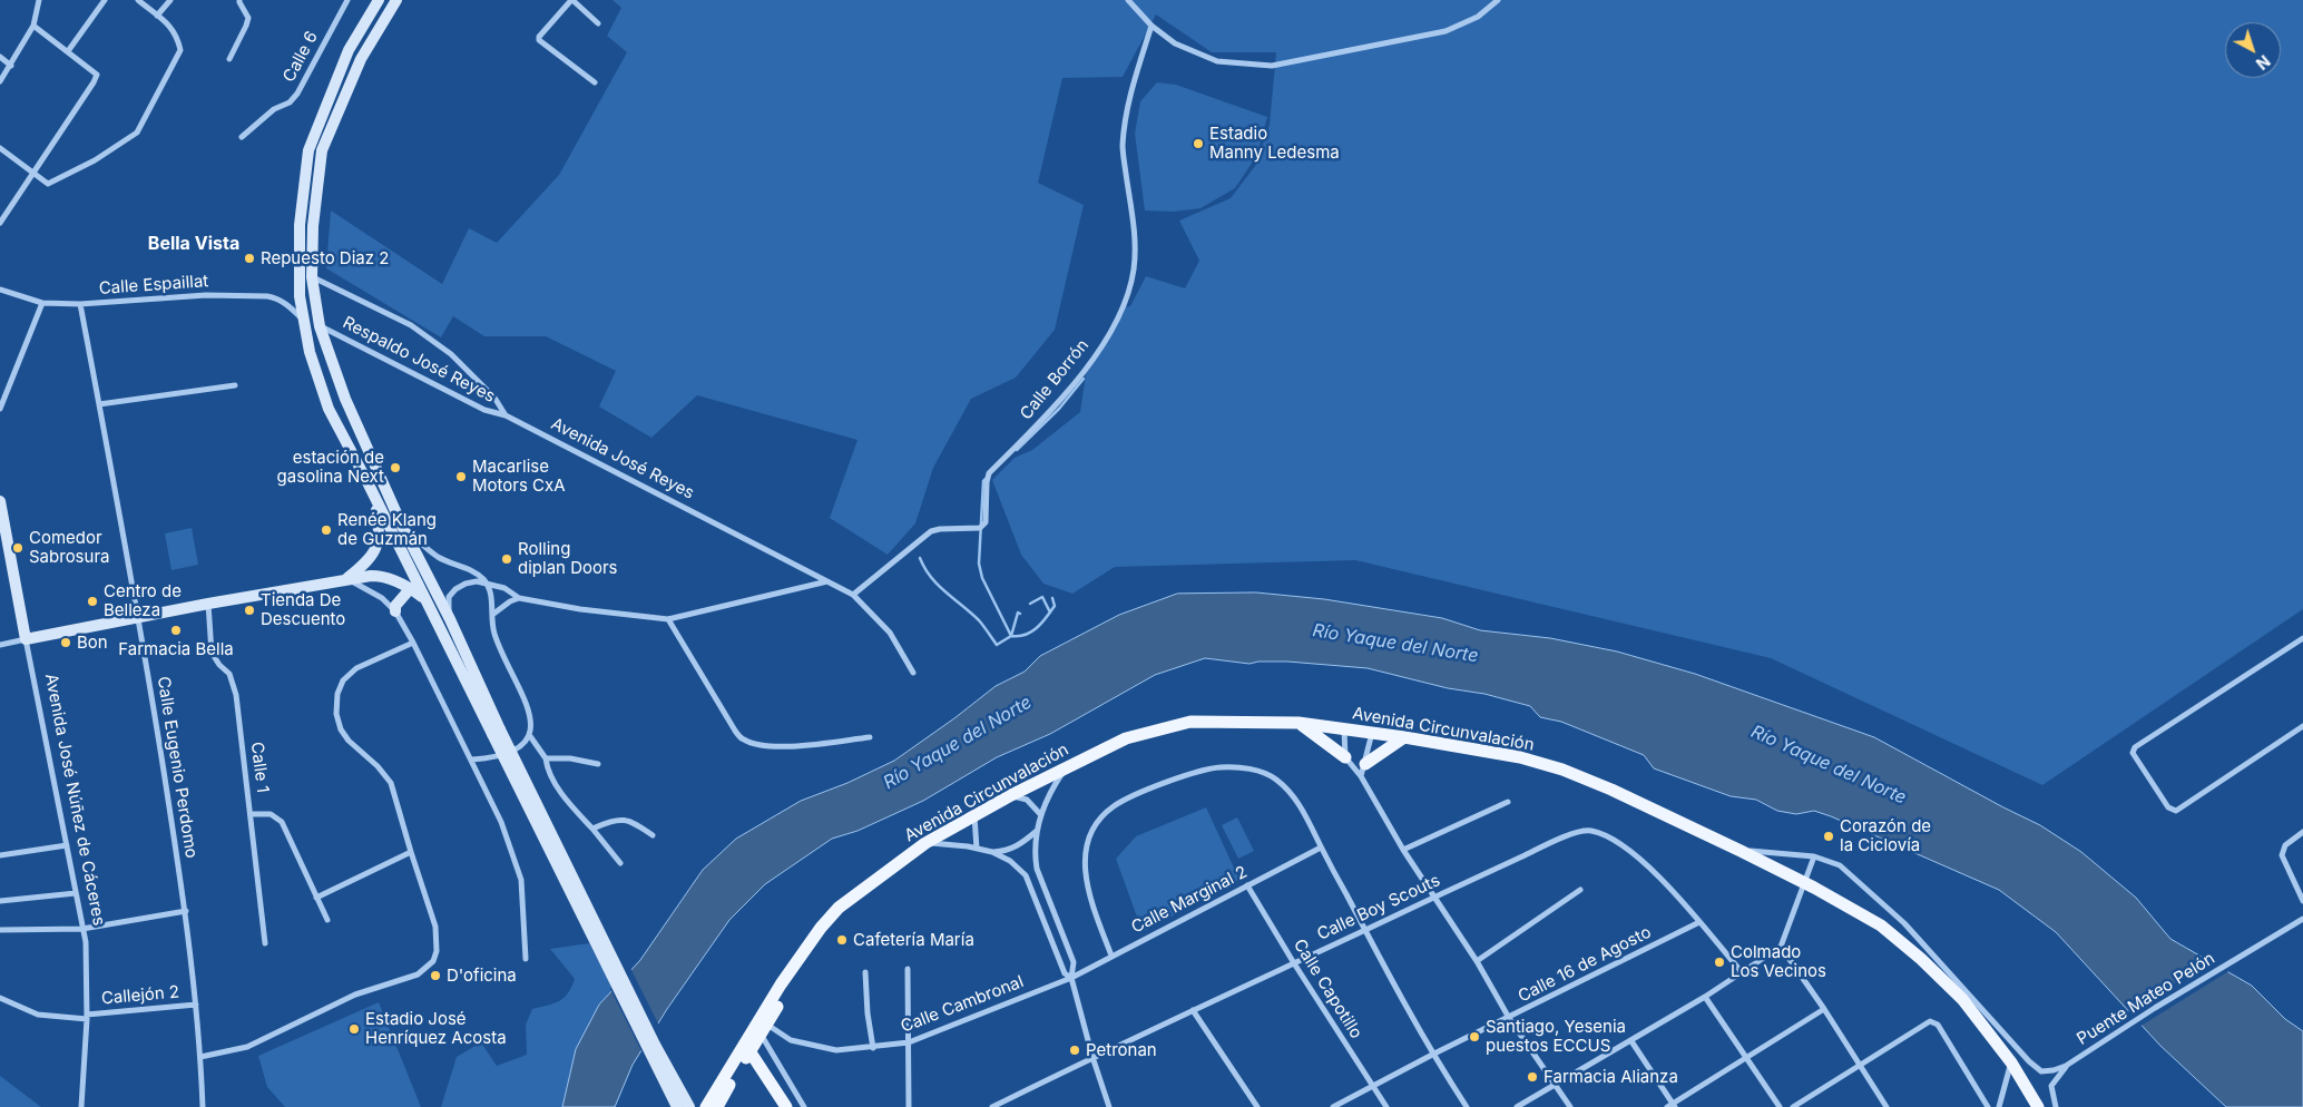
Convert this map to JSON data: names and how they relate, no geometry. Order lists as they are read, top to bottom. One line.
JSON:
{"streets":{"main road":["Avenida Circunvalación","Avenida José Núñez de Cáceres"],"street":["Calle 6","Calle Espaillat","Respaldo José Reyes","Calle Borrón","Avenida José Reyes","Calle Eugenio Perdomo","Calle 1","Calle Marginal 2","Calle Boy Scouts","Calle 16 de Agosto","Calle Capotillo","Callejón 2","Puente Mateo Pelón","Calle Cambronal"]},"crossings":[["Calle Espaillat","Calle Eugenio Perdomo"],["Respaldo José Reyes","Avenida José Reyes"],["Calle Borrón","Avenida José Reyes"],["Avenida Circunvalación","Calle Cambronal"],["Calle Eugenio Perdomo","Callejón 2"],["Avenida José Núñez de Cáceres","Callejón 2"],["Calle Marginal 2","Calle Capotillo"],["Calle Marginal 2","Calle Cambronal"],["Calle Boy Scouts","Calle 16 de Agosto"],["Calle Boy Scouts","Calle Capotillo"],["Calle 16 de Agosto","Calle Capotillo"]],"districts":["Bella Vista"],"water":["Río Yaque del Norte"],"places":["Estadio Manny Ledesma","Repuesto Diaz 2","estación de gasolina Next","Macarlise Motors CxA","Renée Klang de Guzmán","Comedor Sabrosura","Rolling diplan Doors","Centro de Belleza","Tienda De Descuento","Farmacia Bella","Bon","Corazón de la Ciclovía","Cafetería María","Colmado Los Vecinos","D'oficina","Estadio José Henríquez Acosta","Santiago, Yesenia puestos ECCUS","Petronan","Farmacia Alianza"],"north":"bottom right"}
